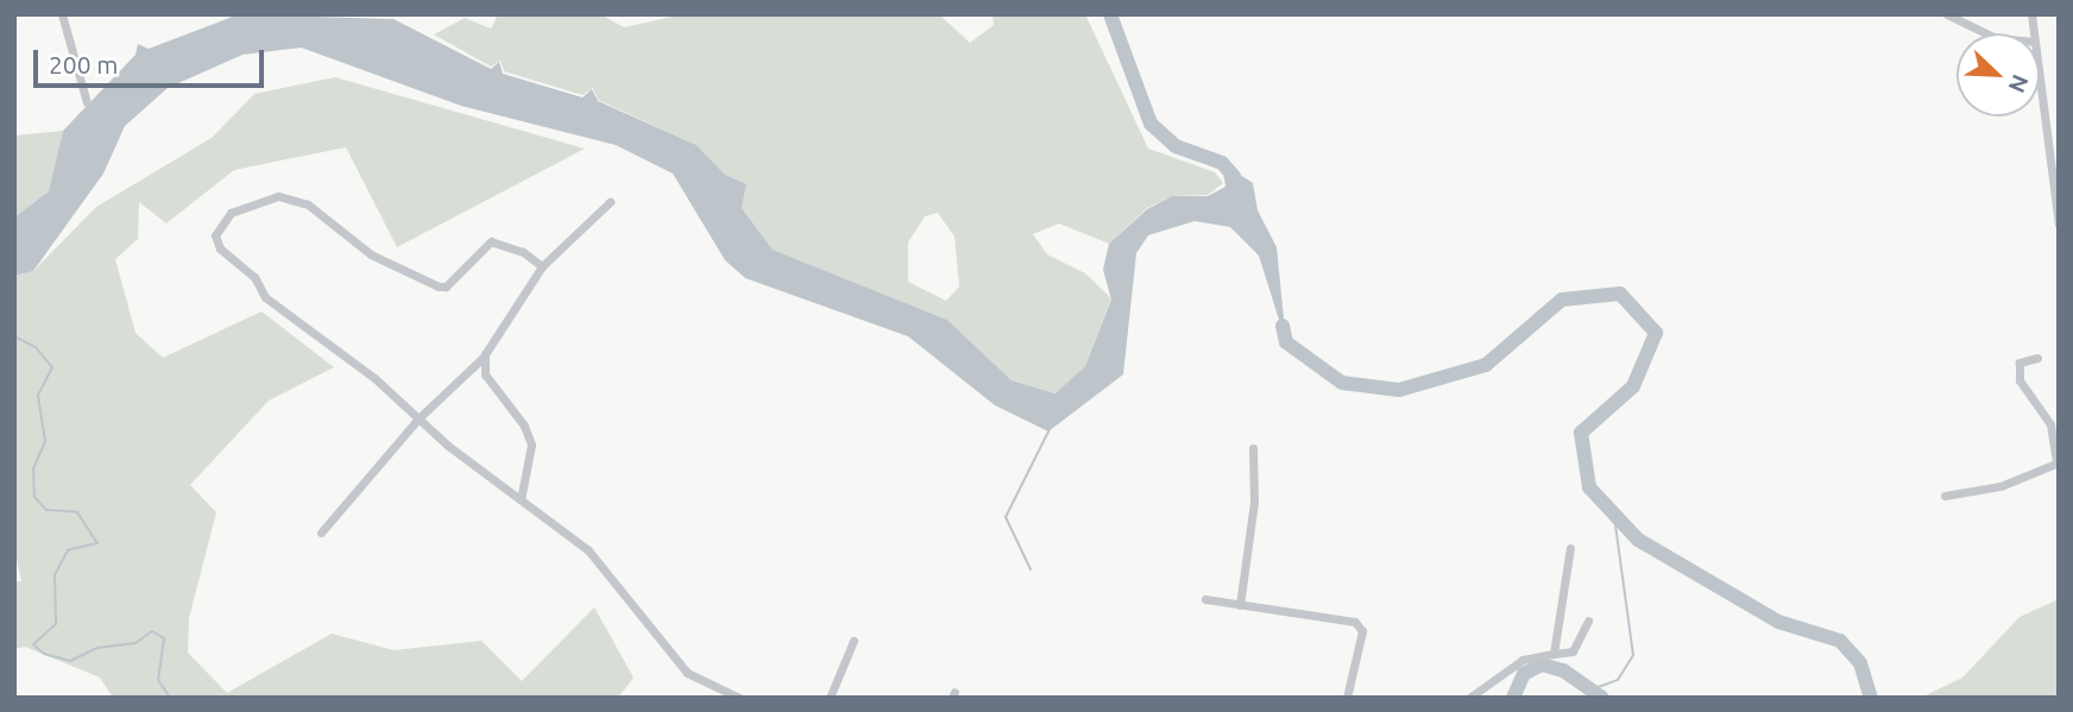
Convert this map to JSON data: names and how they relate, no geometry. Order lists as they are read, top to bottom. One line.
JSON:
{"scale_bar":"200 m","north":"bottom right"}
